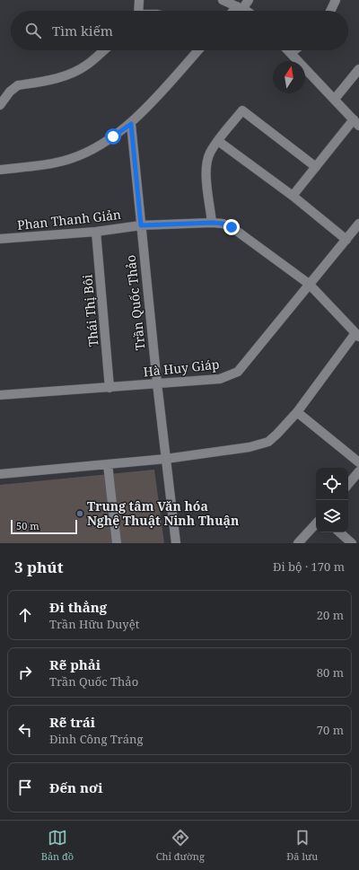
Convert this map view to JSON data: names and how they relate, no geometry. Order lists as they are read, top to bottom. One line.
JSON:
{"streets":{"street":["Phan Thanh Giản","Trần Quốc Thảo","Thái Thị Bôi","Hà Huy Giáp"]},"crossings":[["Phan Thanh Giản","Trần Quốc Thảo"],["Phan Thanh Giản","Thái Thị Bôi"],["Phan Thanh Giản","Hà Huy Giáp"],["Trần Quốc Thảo","Hà Huy Giáp"],["Thái Thị Bôi","Hà Huy Giáp"]],"places":["Trung tâm Văn hóa Nghệ Thuật Ninh Thuận"],"scale_bar":"50 m","north":"top","page":{"search":"Tìm kiếm","scale":"50 m","heading":["3 phút","Đi bộ · 170 m"],"list":[["Đi thẳng","Trần Hữu Duyệt","20 m"],["Rẽ phải","Trần Quốc Thảo","80 m"],["Rẽ trái","Đinh Công Tráng","70 m"],"Đến nơi"],"nav":["Bản đồ","Chỉ đường","Đã lưu"]}}
